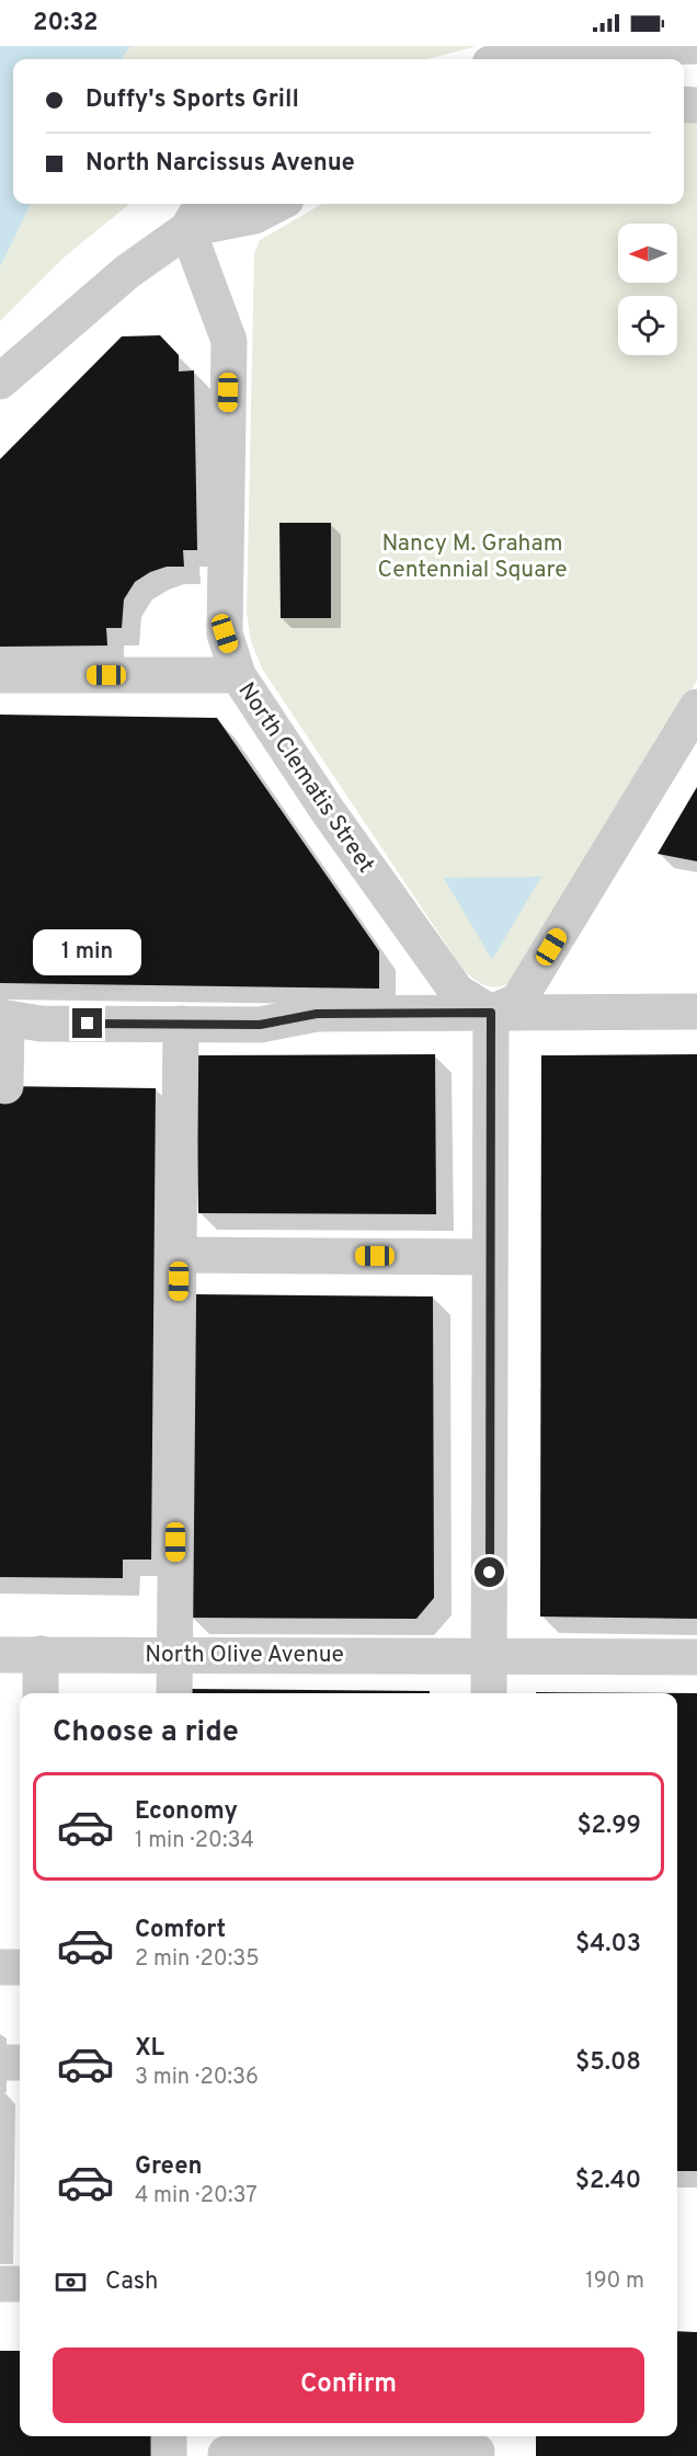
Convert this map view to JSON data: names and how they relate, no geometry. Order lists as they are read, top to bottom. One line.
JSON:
{"streets":{"street":["North Clematis Street","North Olive Avenue"]},"parks":["Nancy M. Graham Centennial Square"],"north":"left","page":{"status":"20:32","banner":["Duffy's Sports Grill","North Narcissus Avenue"],"bubble":"1 min","heading":"Choose a ride","list":[{"name":"Economy","note":"1 min · 20:34","value":"$2.99"},{"name":"Comfort","note":"2 min · 20:35","value":"$4.03"},{"name":"XL","note":"3 min · 20:36","value":"$5.08"},{"name":"Green","note":"4 min · 20:37","value":"$2.40"}],"pay":["Cash","190 m"],"buttons":"Confirm"}}
